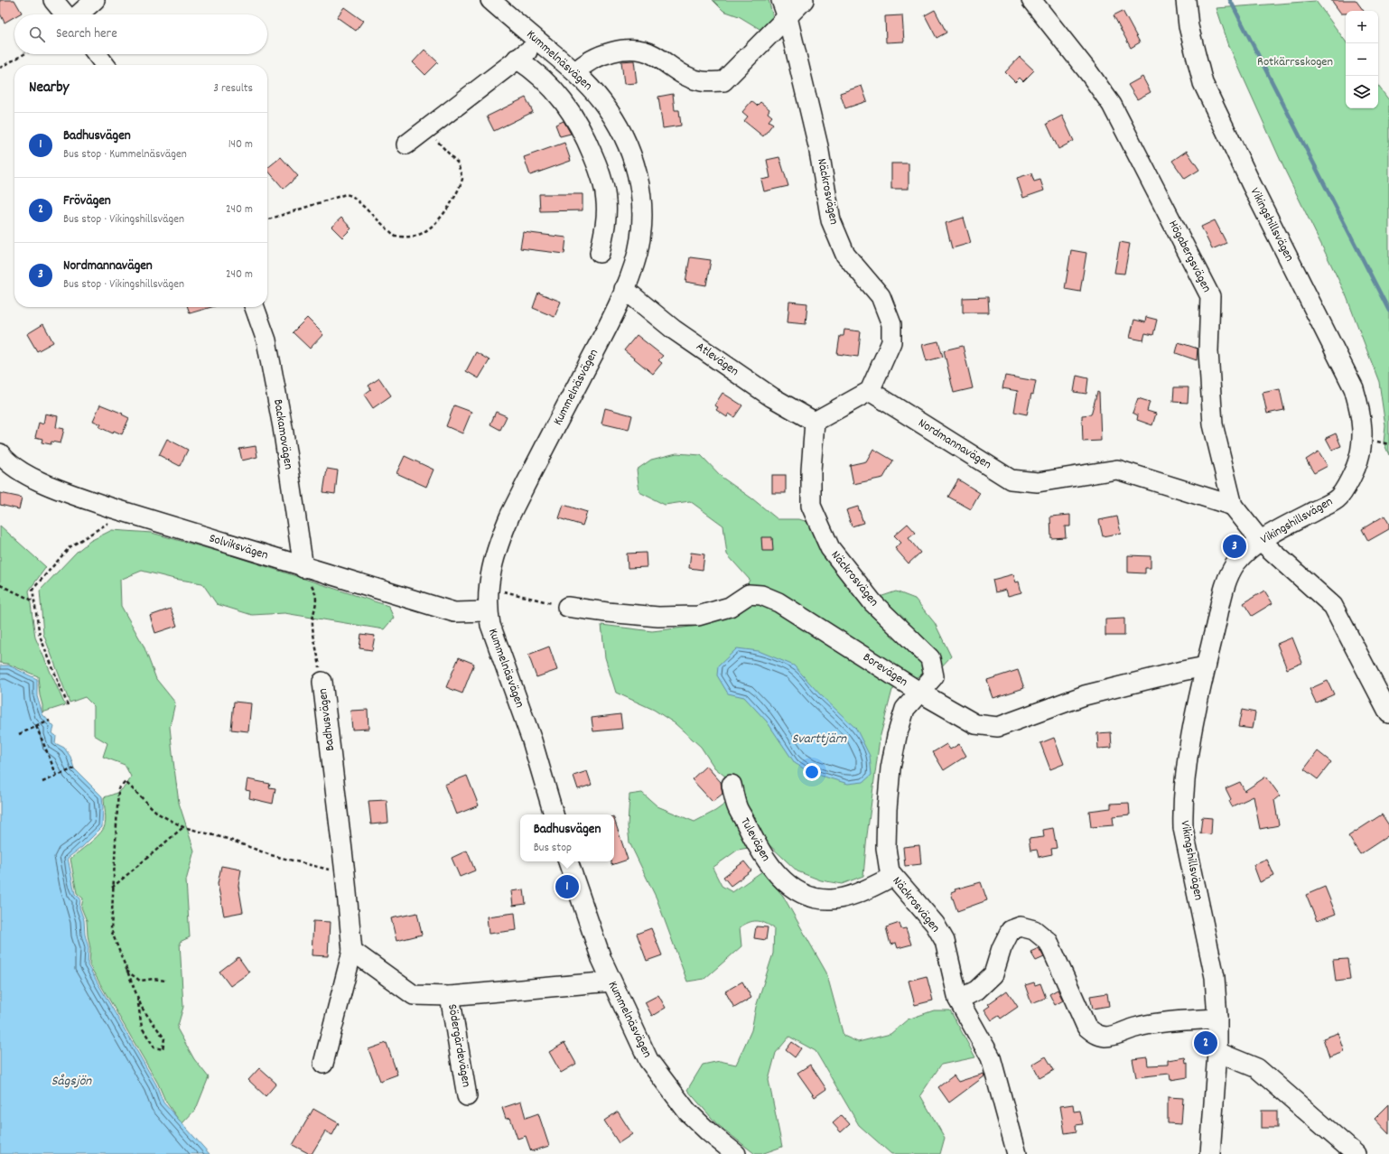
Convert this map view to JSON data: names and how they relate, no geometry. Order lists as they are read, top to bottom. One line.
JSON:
{"streets":{"street":["Kummelnäsvägen","Näckrosvägen","Vikingshillsvägen","Högabergsvägen","Atlevägen","Backamovägen","Nordmannavägen","Solviksvägen","Borevägen","Badhusvägen","Tulevägen","Södergärdevägen"]},"crossings":[["Kummelnäsvägen","Atlevägen"],["Kummelnäsvägen","Solviksvägen"],["Näckrosvägen","Atlevägen"],["Näckrosvägen","Nordmannavägen"],["Näckrosvägen","Borevägen"],["Näckrosvägen","Tulevägen"],["Vikingshillsvägen","Högabergsvägen"],["Vikingshillsvägen","Borevägen"],["Högabergsvägen","Nordmannavägen"],["Backamovägen","Solviksvägen"]],"water":["Svarttjärn","Sågsjön"],"parks":["Rotkärrsskogen"],"page":{"map_buttons":["+","−"],"search":"Search here","heading":["Nearby","3 results"],"list":[{"mark":"1","name":"Badhusvägen","note":"Bus stop · Kummelnäsvägen","value":"140 m"},{"mark":"2","name":"Frövägen","note":"Bus stop · Vikingshillsvägen","value":"240 m"},{"mark":"3","name":"Nordmannavägen","note":"Bus stop · Vikingshillsvägen","value":"240 m"}],"pins":["3","1","2"],"popup":["Badhusvägen","Bus stop"]}}
